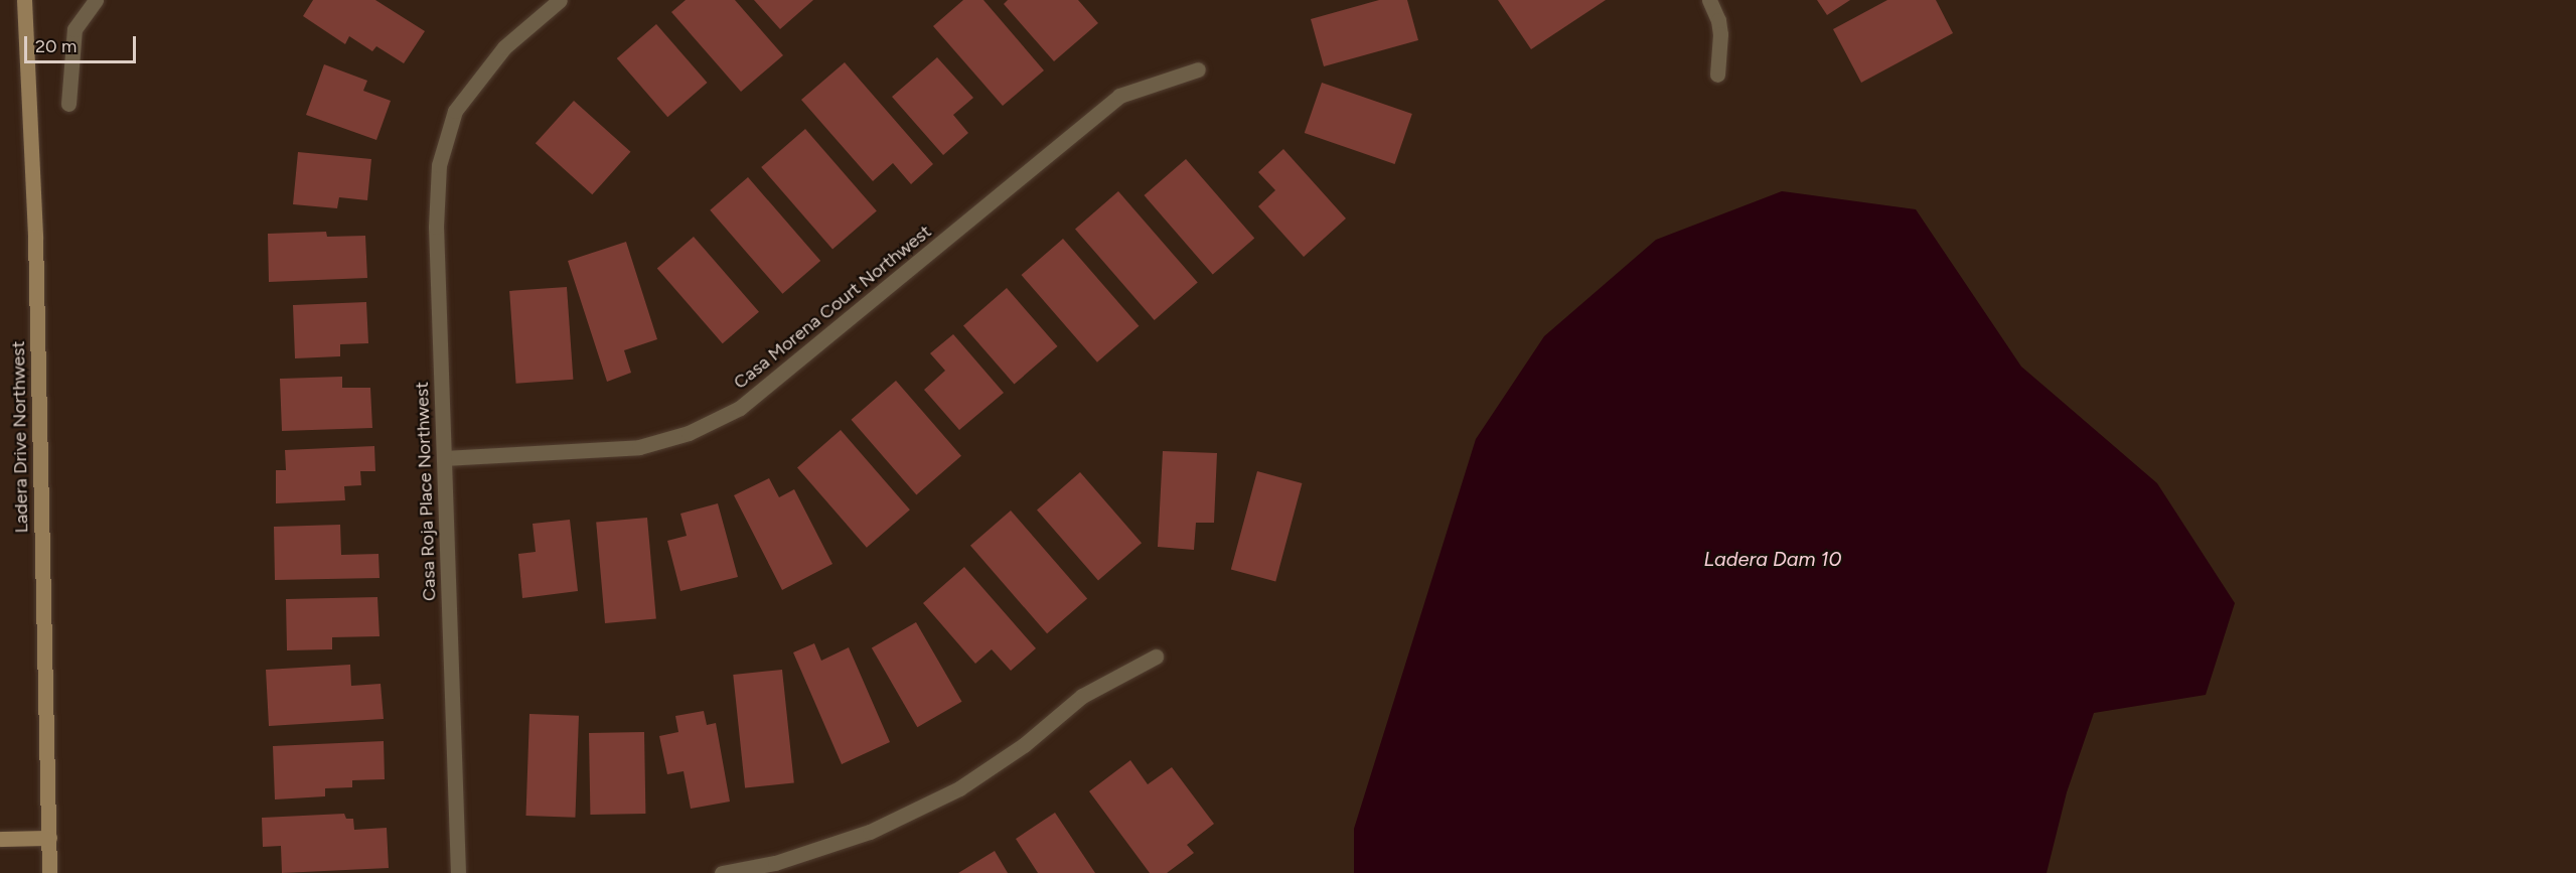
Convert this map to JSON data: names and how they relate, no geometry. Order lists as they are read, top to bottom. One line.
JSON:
{"streets":{"main road":["Ladera Drive Northwest"],"street":["Casa Morena Court Northwest","Casa Roja Place Northwest"]},"crossings":[["Casa Morena Court Northwest","Casa Roja Place Northwest"]],"water":["Ladera Dam 10"],"scale_bar":"20 m"}
